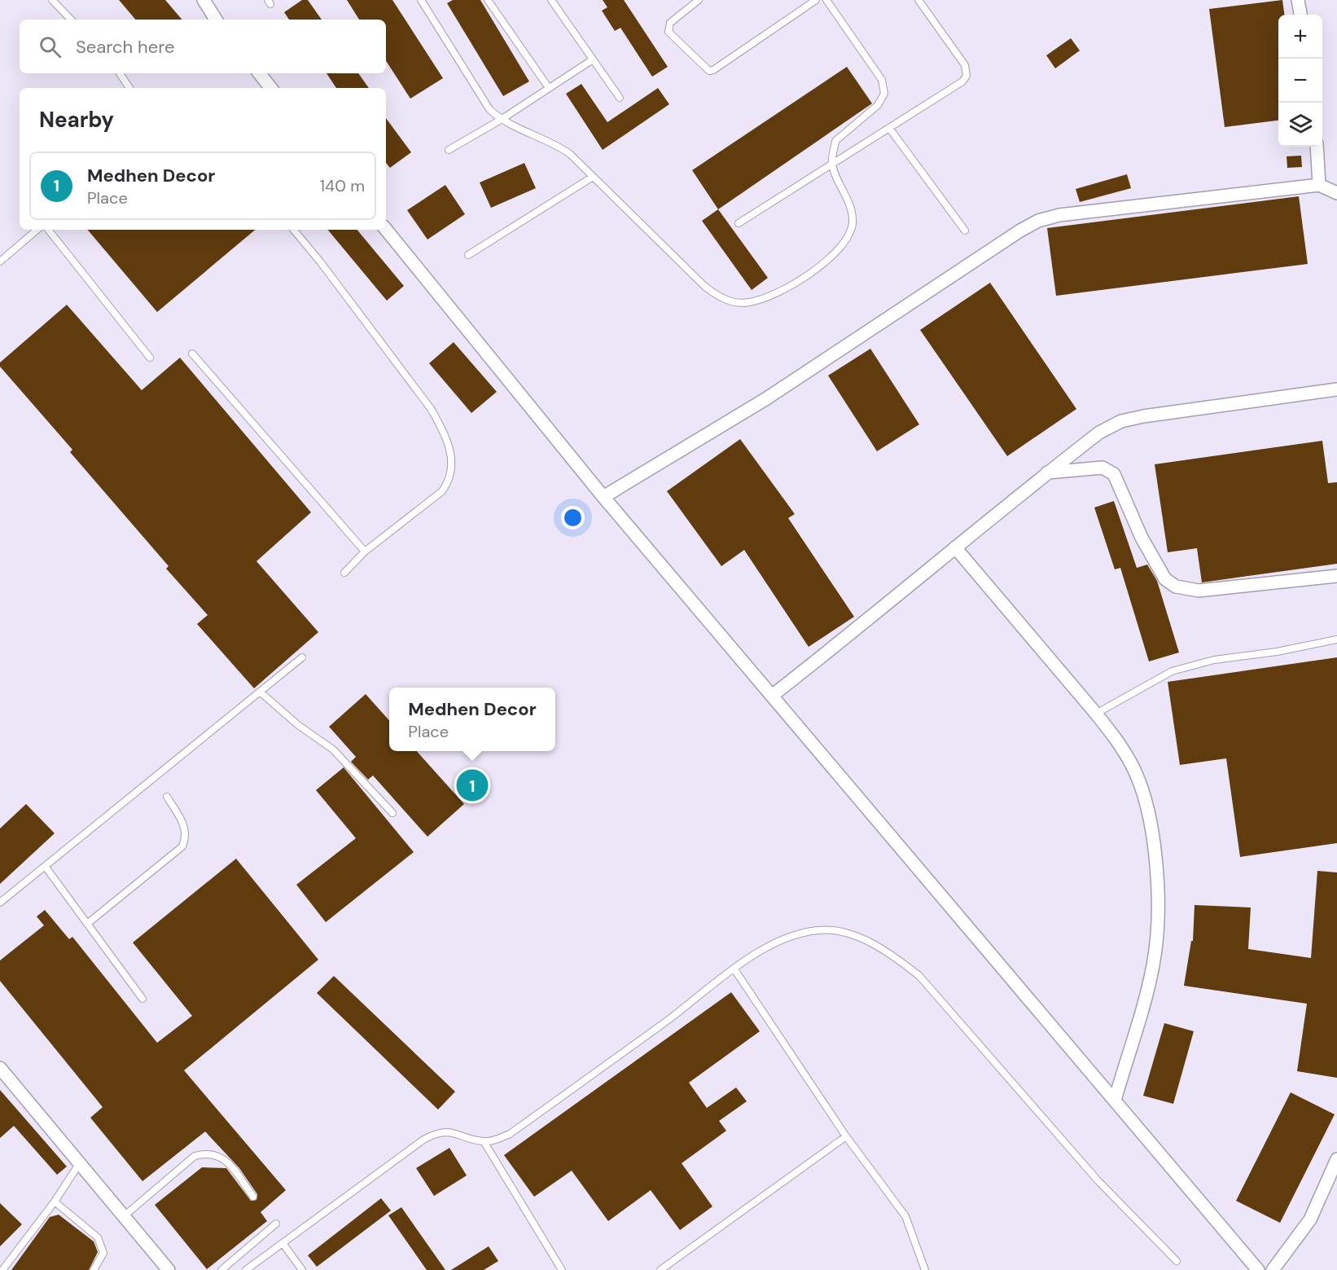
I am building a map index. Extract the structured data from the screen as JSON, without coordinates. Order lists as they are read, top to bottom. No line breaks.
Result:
{"page":{"map_buttons":["+","−"],"search":"Search here","heading":"Nearby","list":[{"mark":"1","name":"Medhen Decor","note":"Place","value":"140 m"}],"popup":["Medhen Decor","Place"],"pins":"1"}}
